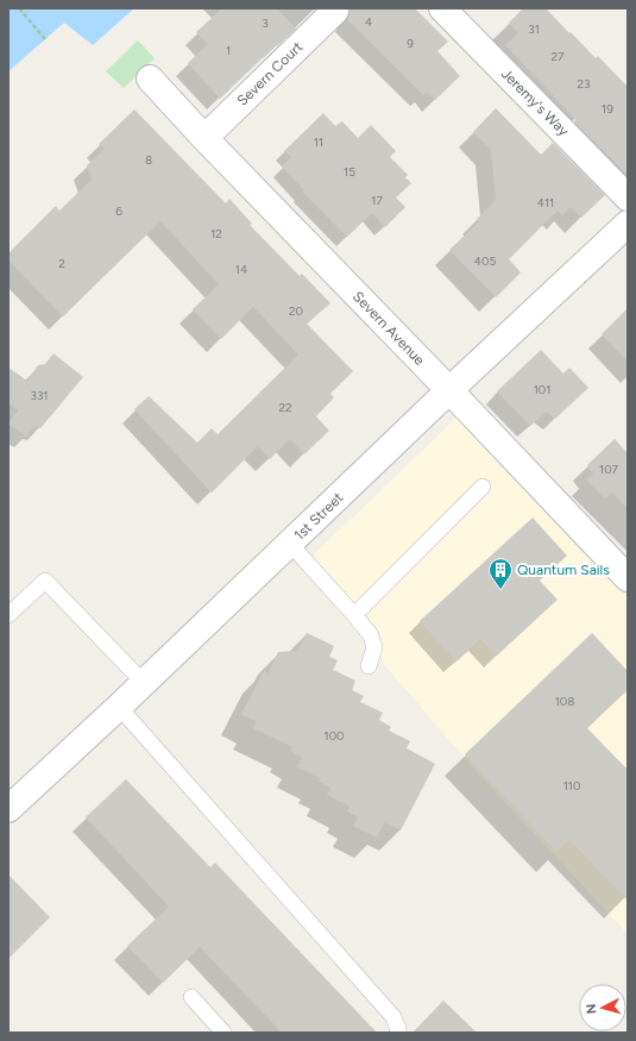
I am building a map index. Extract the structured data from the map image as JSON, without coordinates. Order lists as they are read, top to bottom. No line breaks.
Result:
{"streets":{"street":["Severn Court","Jeremy's Way","Severn Avenue","1st Street"]},"crossings":[["Severn Court","Severn Avenue"],["Severn Avenue","1st Street"]],"places":{"building":["Quantum Sails"]},"house_numbers":["4","3","31","9","1","27","23","19","11","8","15","17","411","6","12","405","2","14","20","101","331","22","107","108","100","110"],"north":"left"}
